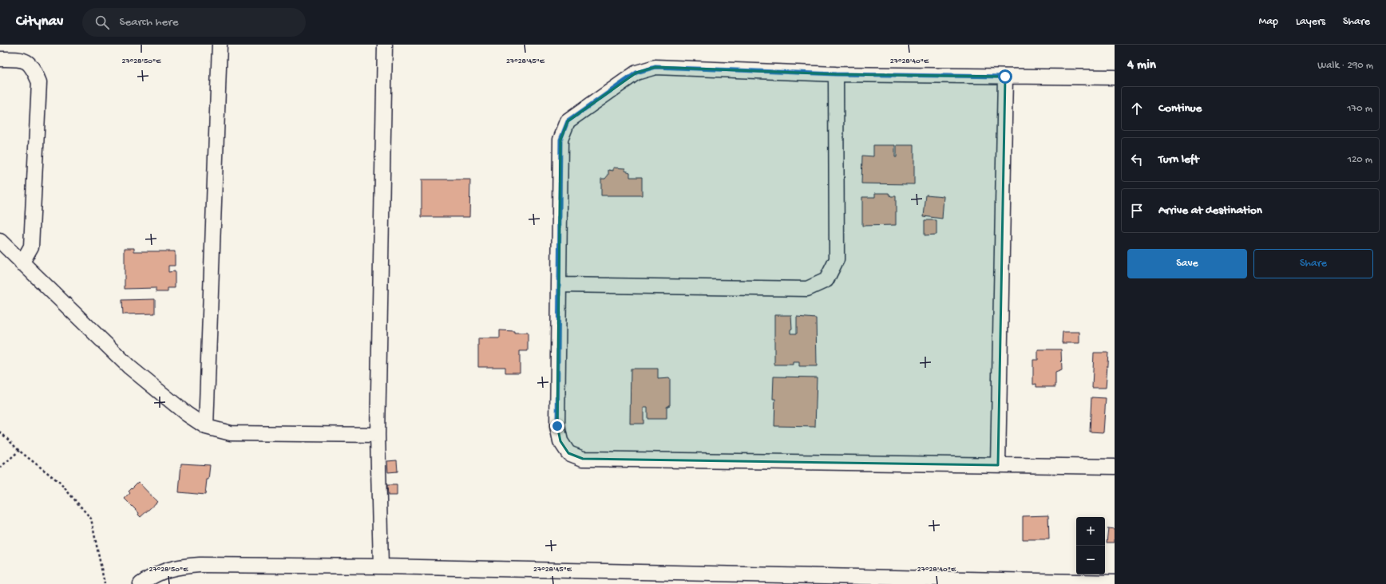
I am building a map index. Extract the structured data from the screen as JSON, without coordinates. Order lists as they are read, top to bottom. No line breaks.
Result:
{"page":{"header":"Citynav","search":"Search here","nav":["Map","Layers","Share"],"heading":["4 min","Walk · 290 m"],"list":[["Continue","170 m"],["Turn left","120 m"],"Arrive at destination"],"buttons":["Save","Share"],"map_buttons":["+","−"]},"coordinates":["27°28'50\"E","27°28'45\"E","27°28'40\"E"]}
